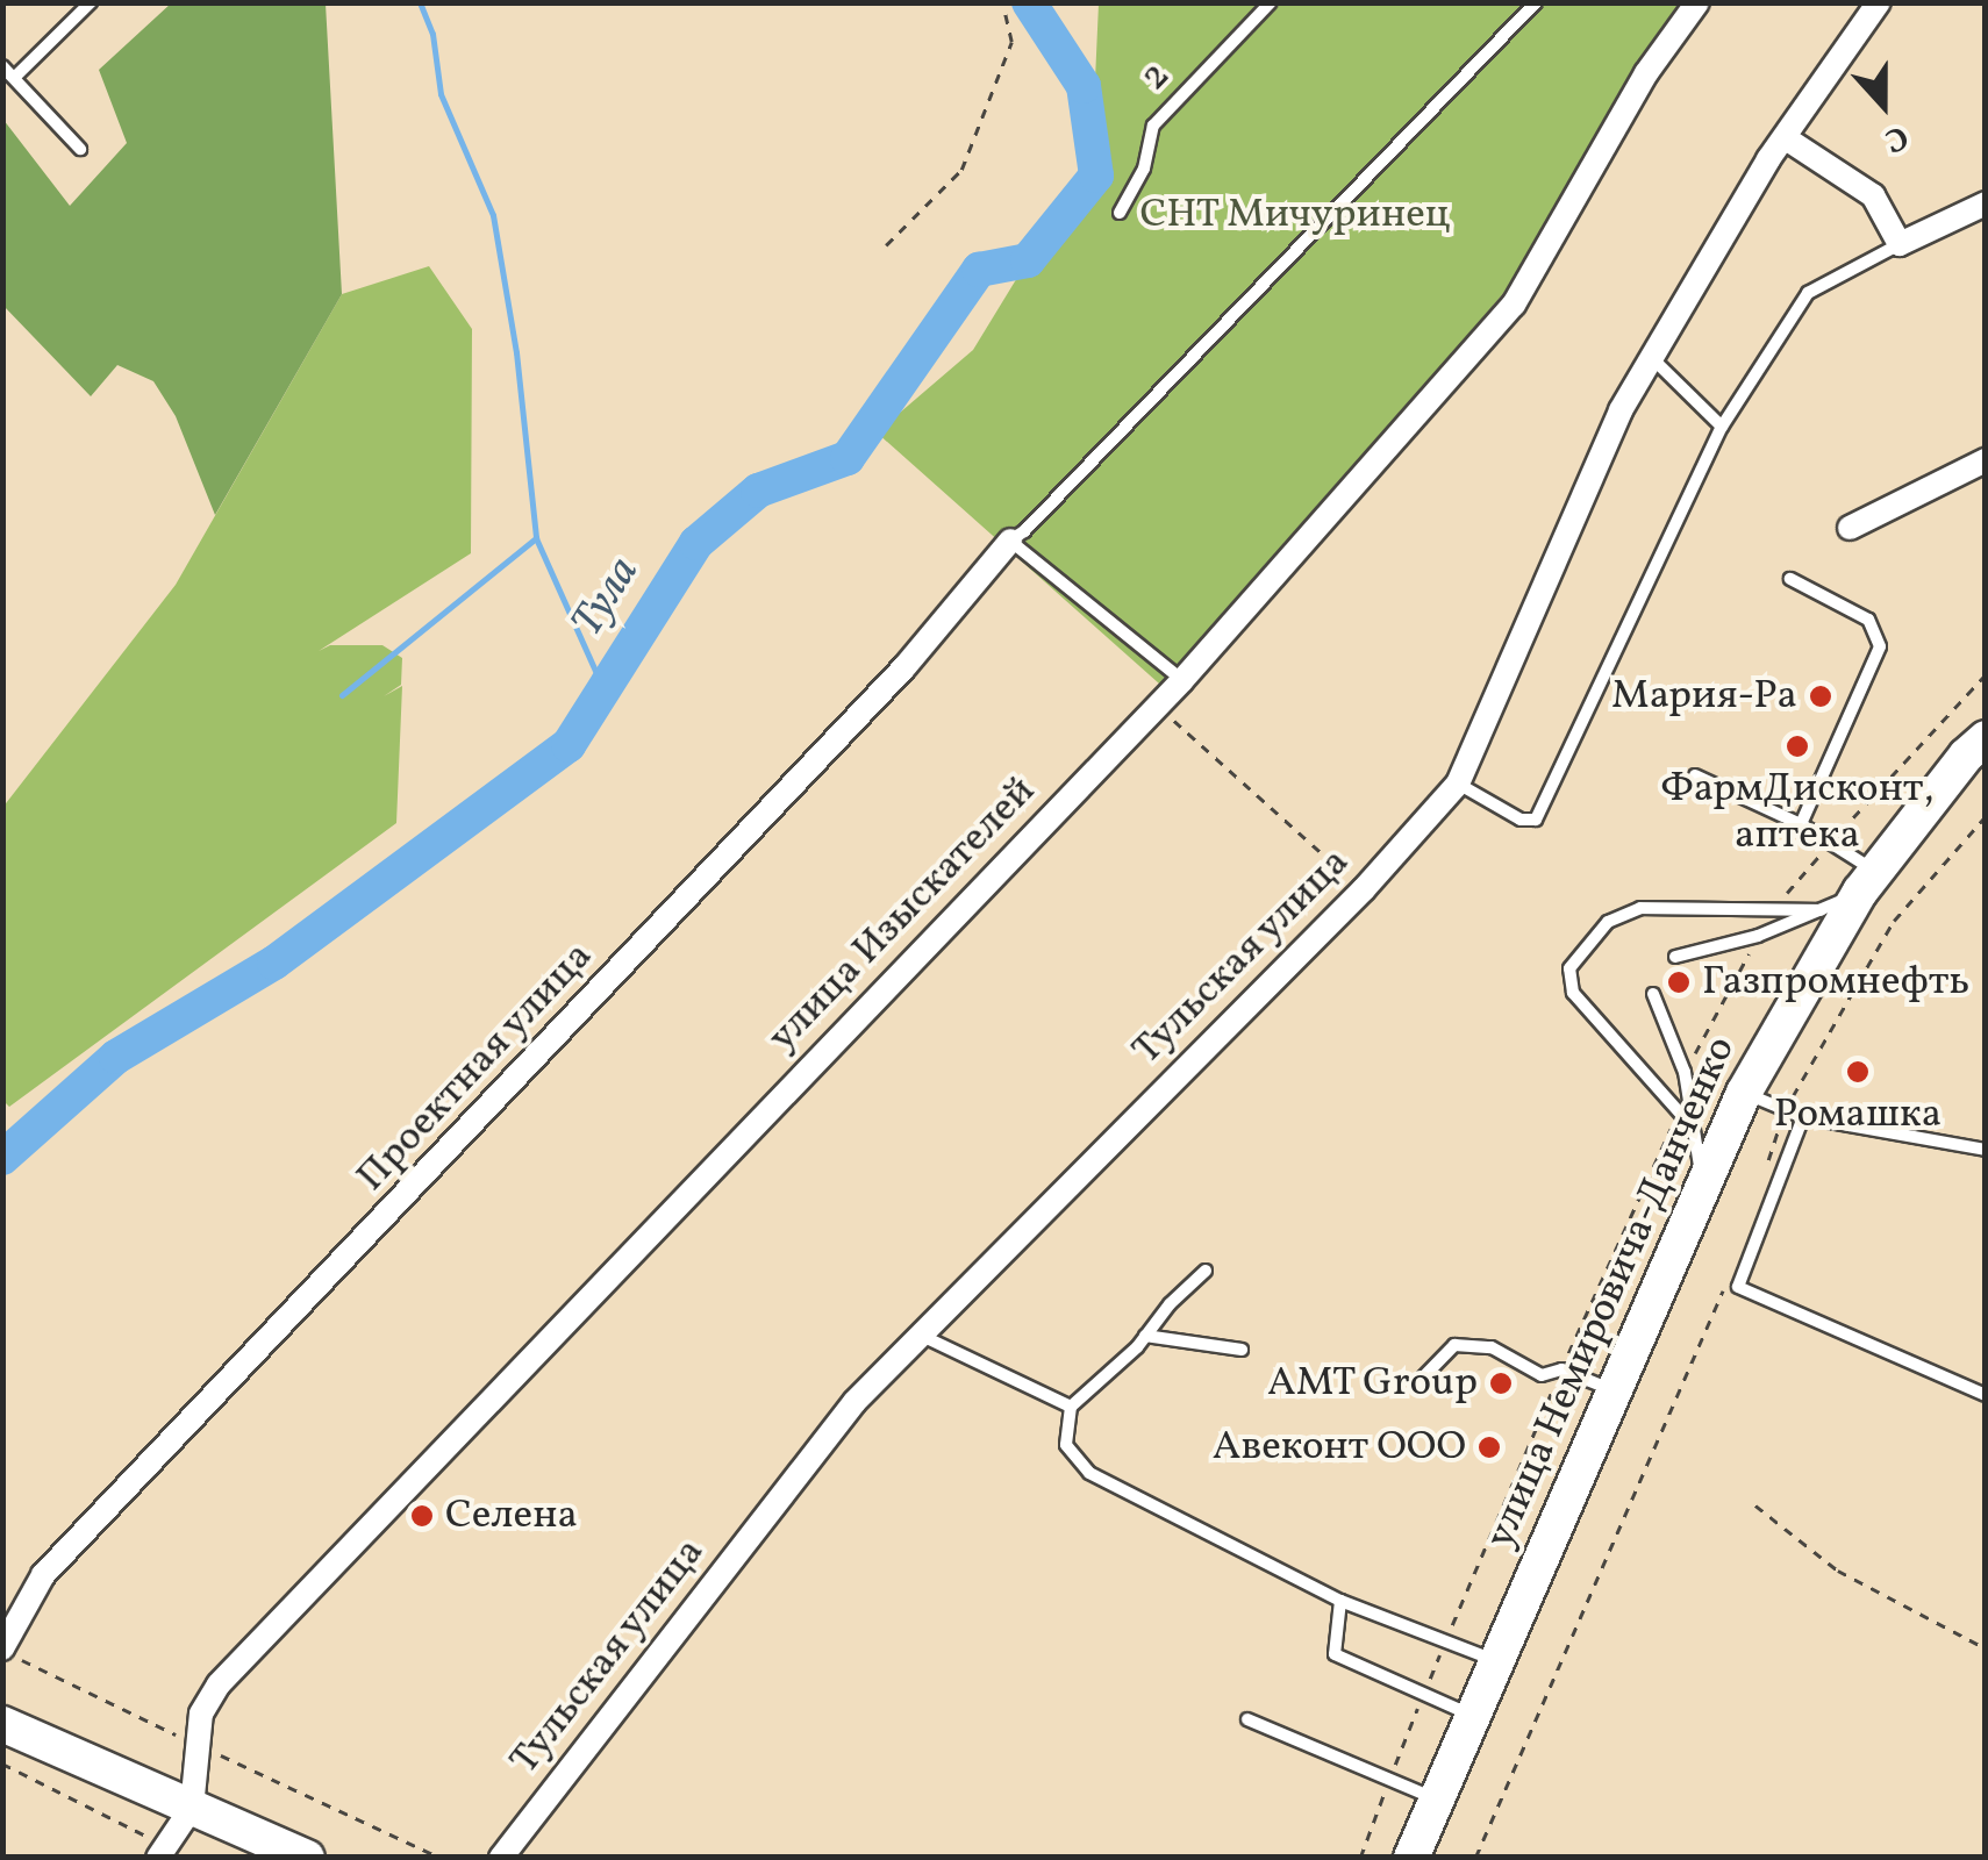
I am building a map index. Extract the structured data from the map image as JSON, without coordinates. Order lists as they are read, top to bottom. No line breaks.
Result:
{"streets":{"main road":["улица Немировича-Данченко"],"street":["улица Изыскателей","Тульская улица","Проектная улица"],"lane":["2"]},"water":["Тула"],"parks":["СНТ Мичуринец"],"places":["Мария-Ра","ФармДисконт, аптека","Газпромнефть","Ромашка","АМТ Group","Авеконт ООО","Селена"],"north":"bottom"}
